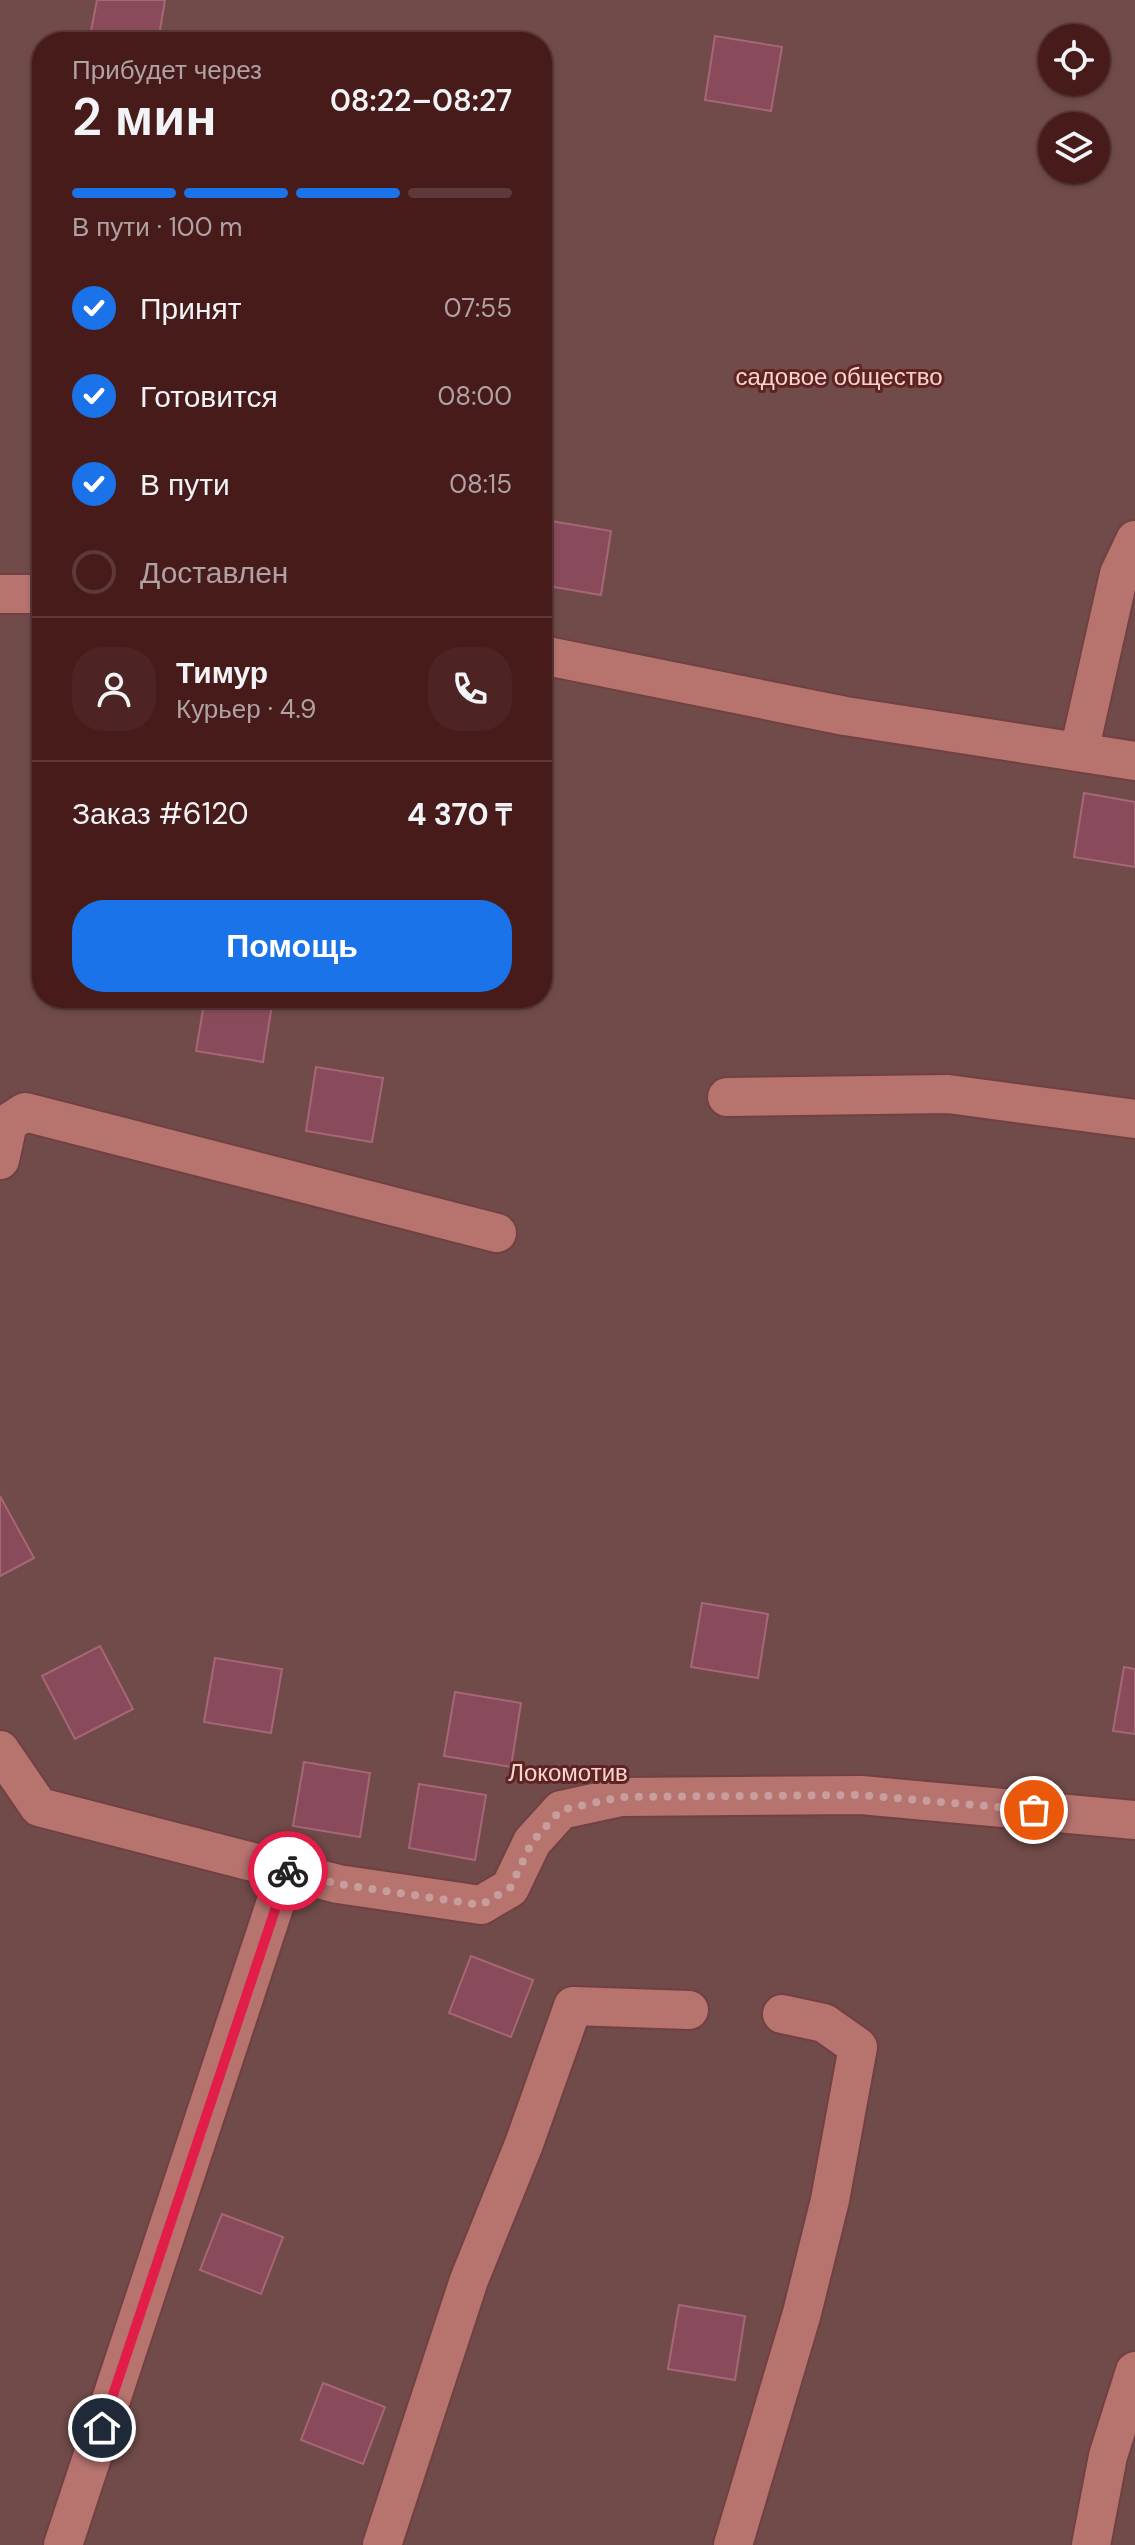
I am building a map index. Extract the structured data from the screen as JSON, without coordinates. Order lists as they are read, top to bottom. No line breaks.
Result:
{"parks":["садовое общество","Локомотив"],"page":{"heading":["2 мин","Прибудет через","08:22–08:27"],"panel":["Тимур","Курьер · 4.9","Заказ #6120","4 370 ₸"],"bar":"В пути · 100 m","list":[["Принят","07:55"],["Готовится","08:00"],["В пути","08:15"],"Доставлен"],"buttons":"Помощь"}}
